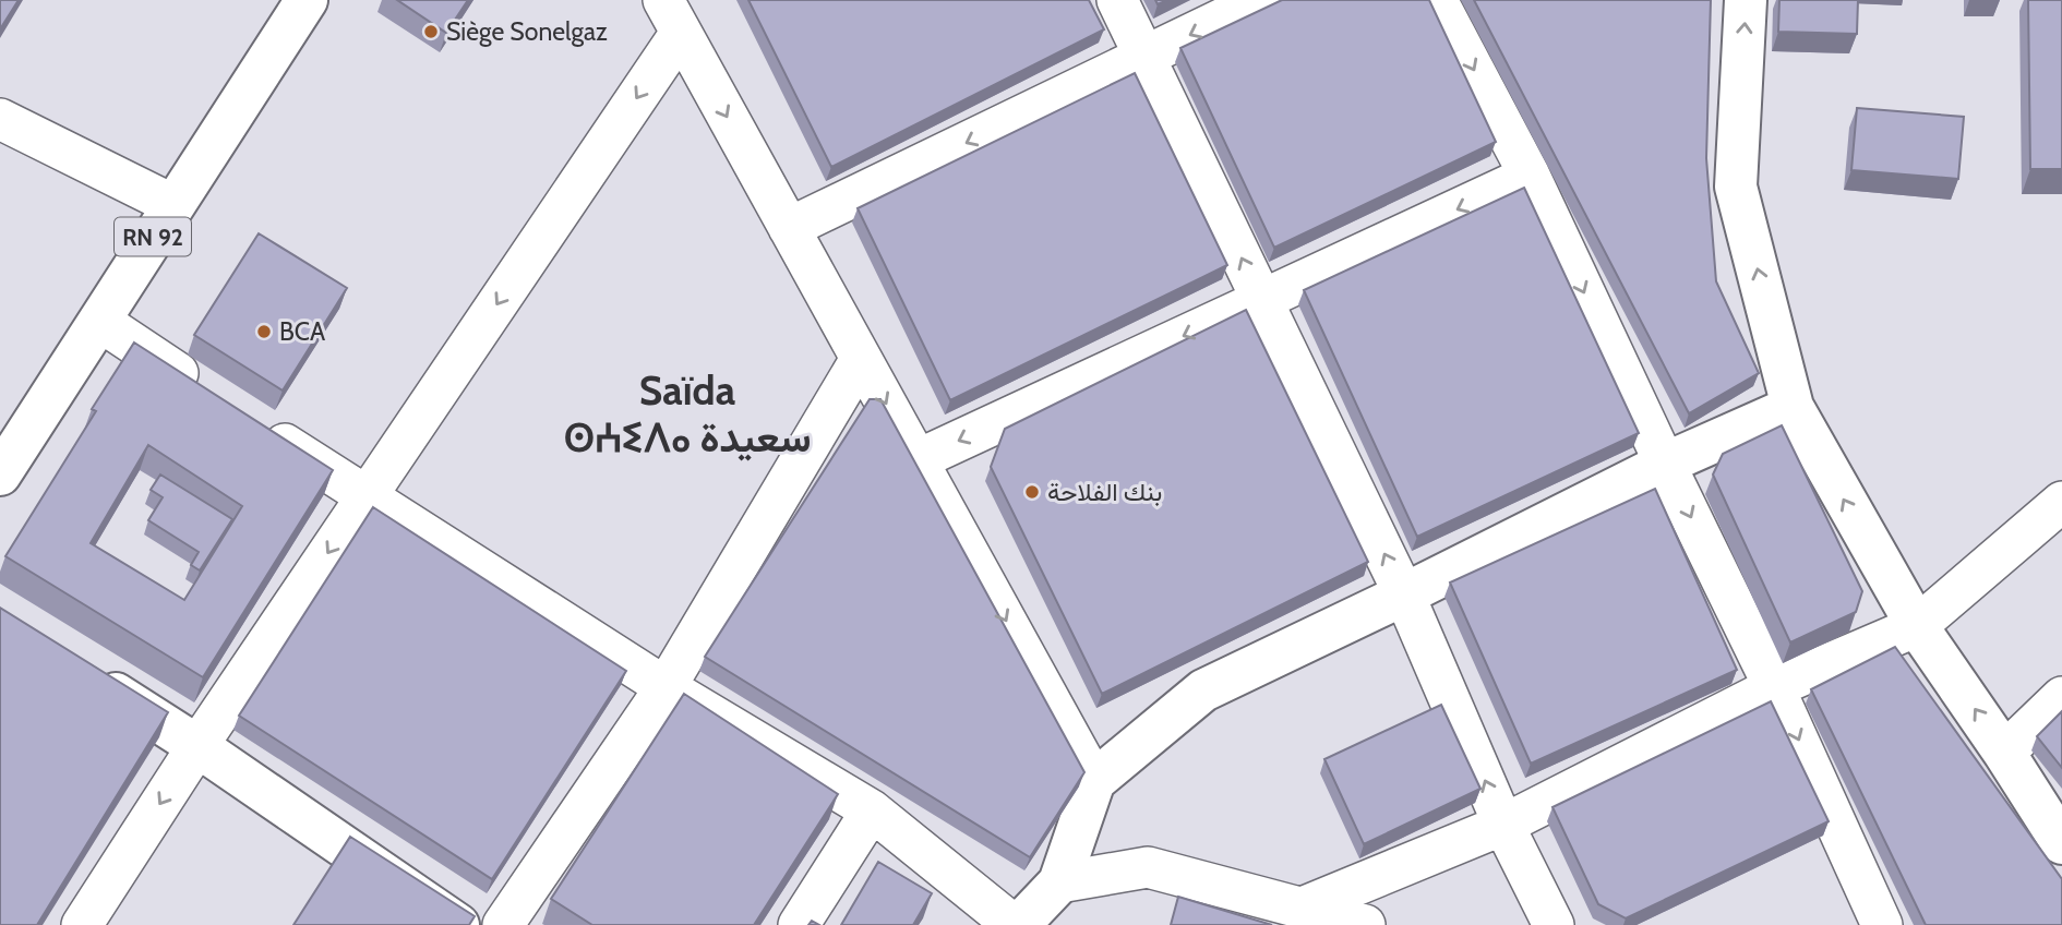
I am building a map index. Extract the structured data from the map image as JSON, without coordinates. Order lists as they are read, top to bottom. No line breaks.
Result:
{"streets":{"street":["RN 92"]},"districts":["Saïda ⵙⵄⵉⴷⴰ سعيدة"],"places":["Siège Sonelgaz","BCA","بنك الفلاحة"]}
